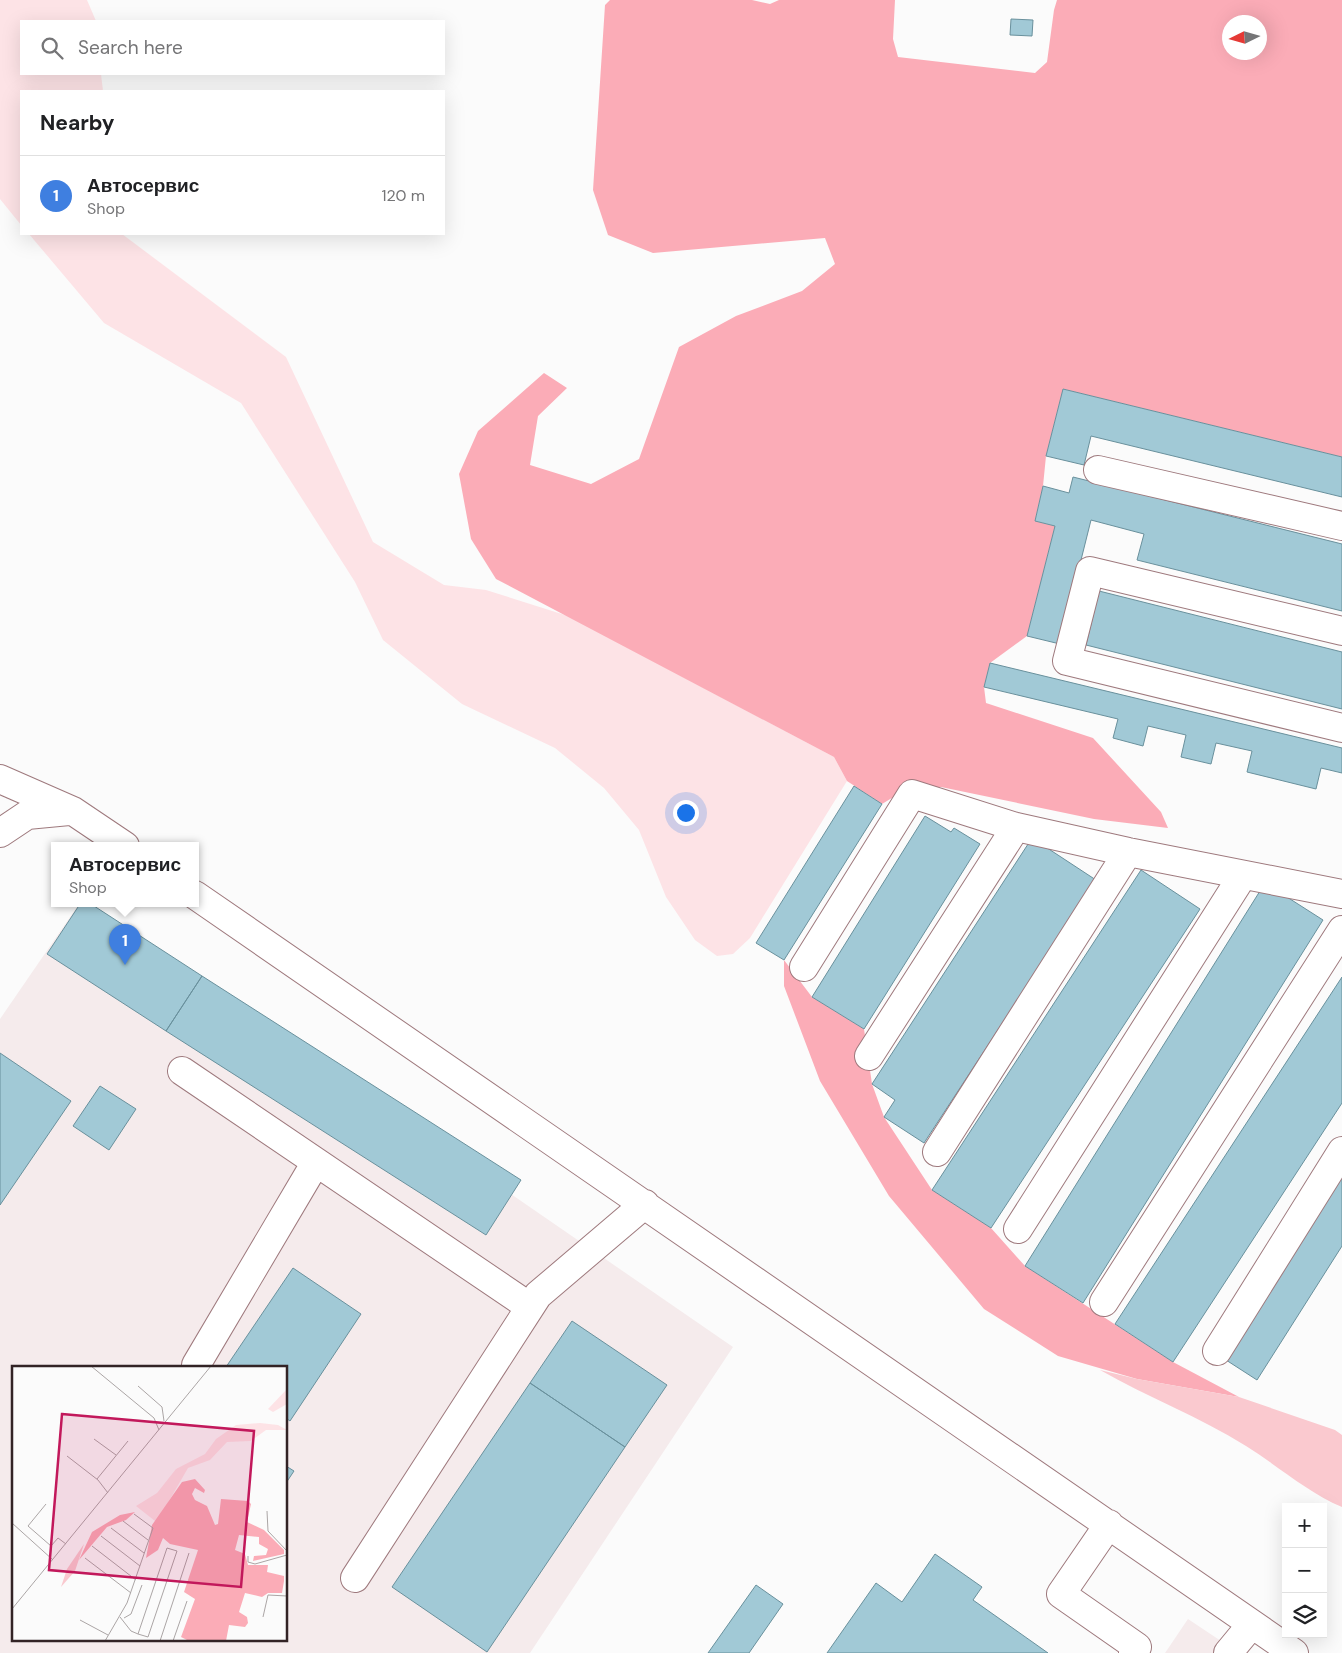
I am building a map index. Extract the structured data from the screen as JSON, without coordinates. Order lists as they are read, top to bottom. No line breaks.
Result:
{"north":"left","page":{"search":"Search here","heading":"Nearby","list":[{"mark":"1","name":"Автосервис","note":"Shop","value":"120 m"}],"popup":["Автосервис","Shop"],"pins":"1","map_buttons":["+","−"]}}
